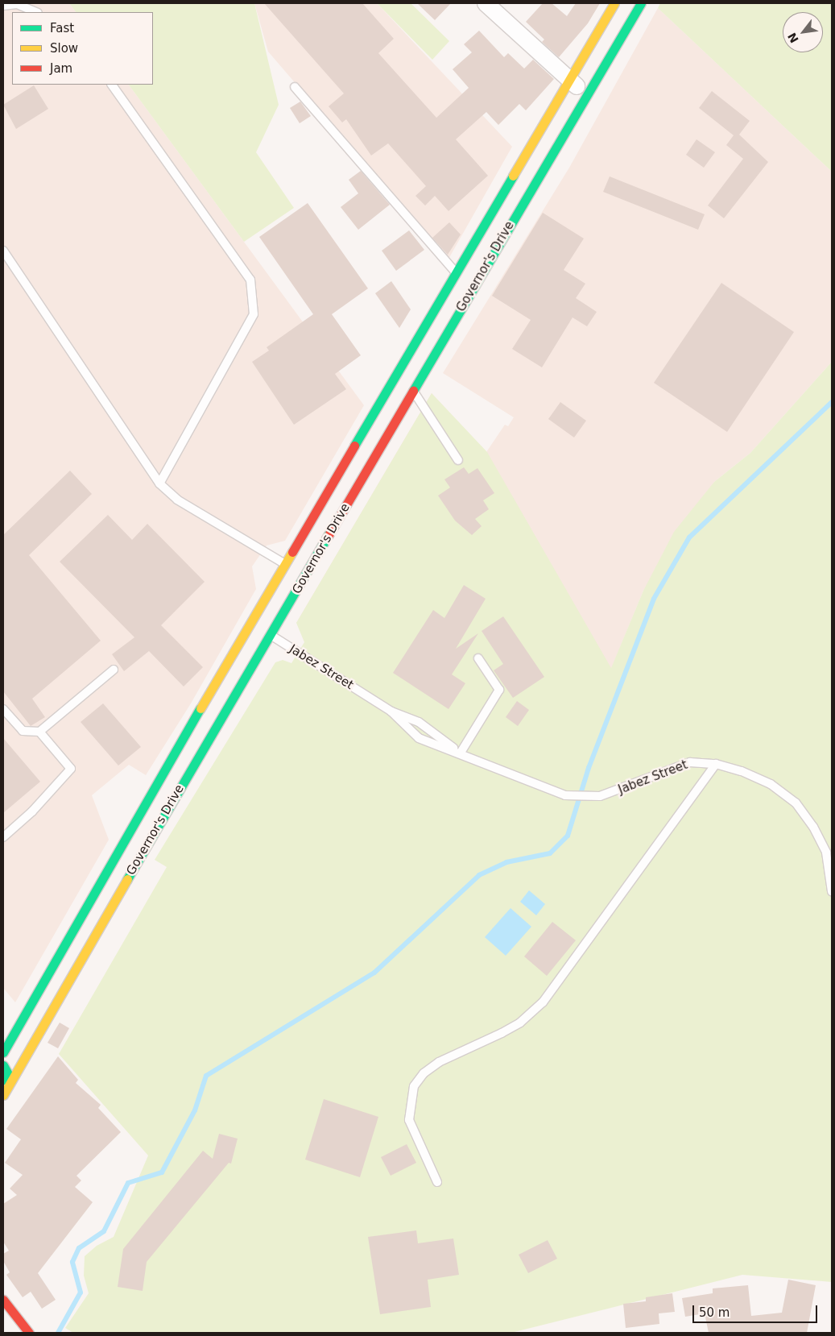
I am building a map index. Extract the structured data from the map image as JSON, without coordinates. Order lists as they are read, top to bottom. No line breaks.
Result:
{"streets":{"main road":["Governor's Drive"],"lane":["Jabez Street"]},"crossings":[["Governor's Drive","Jabez Street"]],"legend":["Fast","Slow","Jam"],"scale_bar":"50 m","north":"bottom left"}
